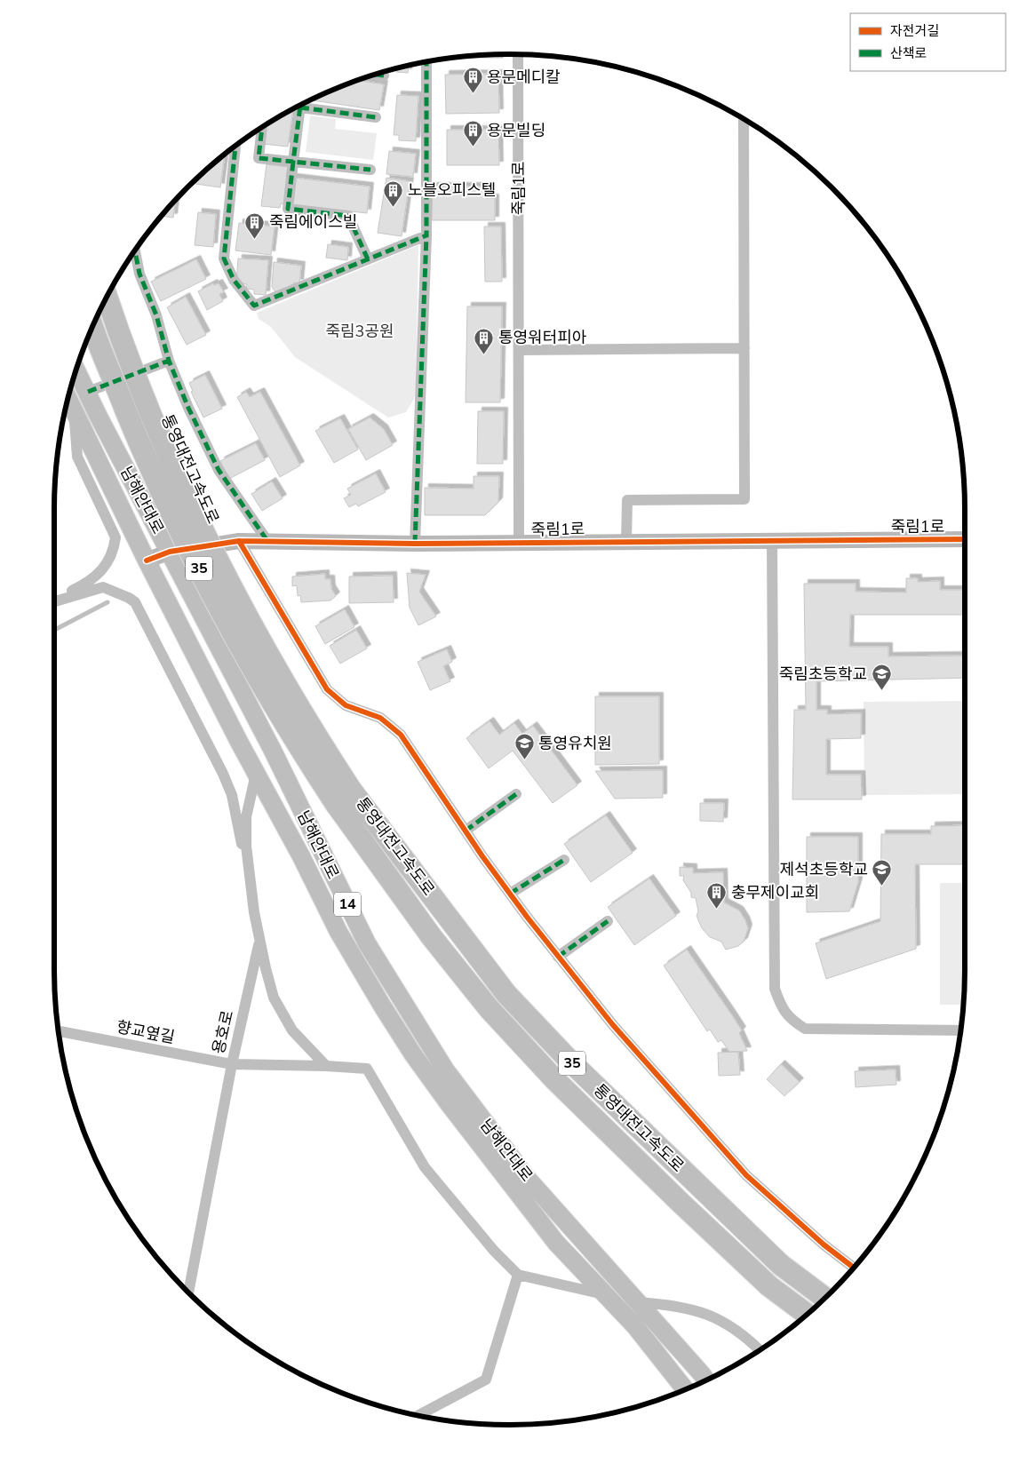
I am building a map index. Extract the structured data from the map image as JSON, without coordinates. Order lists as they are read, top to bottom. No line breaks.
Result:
{"streets":{"highway":["통영대전고속도로","35"],"main road":["남해안대로","14"],"street":["죽림1로","향교옆길","용호로"]},"crossings":[["죽림1로","남해안대로"],["남해안대로","용호로"],["향교옆길","용호로"]],"parks":["죽림3공원"],"places":{"building":["용문메디칼","용문빌딩","노블오피스텔","죽림에이스빌","통영워터피아","충무제이교회"],"school or university":["죽림초등학교","통영유치원","제석초등학교"]},"legend":["자전거길","산책로"]}
